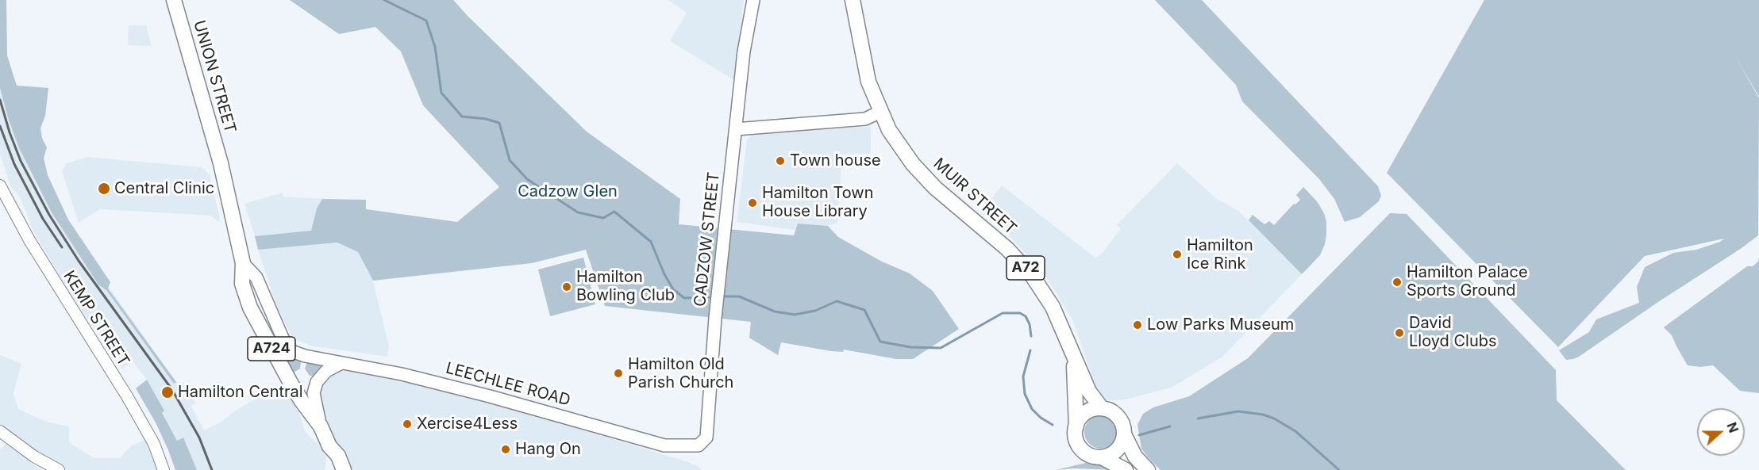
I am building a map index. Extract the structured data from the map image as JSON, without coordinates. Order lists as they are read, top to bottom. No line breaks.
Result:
{"streets":{"main road":["UNION STREET","MUIR STREET","CADZOW STREET","A72","A724","LEECHLEE ROAD"],"street":["KEMP STREET"]},"crossings":[["UNION STREET","A724"],["UNION STREET","LEECHLEE ROAD"],["MUIR STREET","A72"],["CADZOW STREET","LEECHLEE ROAD"],["A724","LEECHLEE ROAD"]],"parks":["Cadzow Glen"],"places":["Town house","Central Clinic","Hamilton Town House Library","Hamilton Ice Rink","Hamilton Palace Sports Ground","Hamilton Bowling Club","Low Parks Museum","David Lloyd Clubs","Hamilton Old Parish Church","Hamilton Central","Xercise4Less","Hang On"],"north":"right"}
